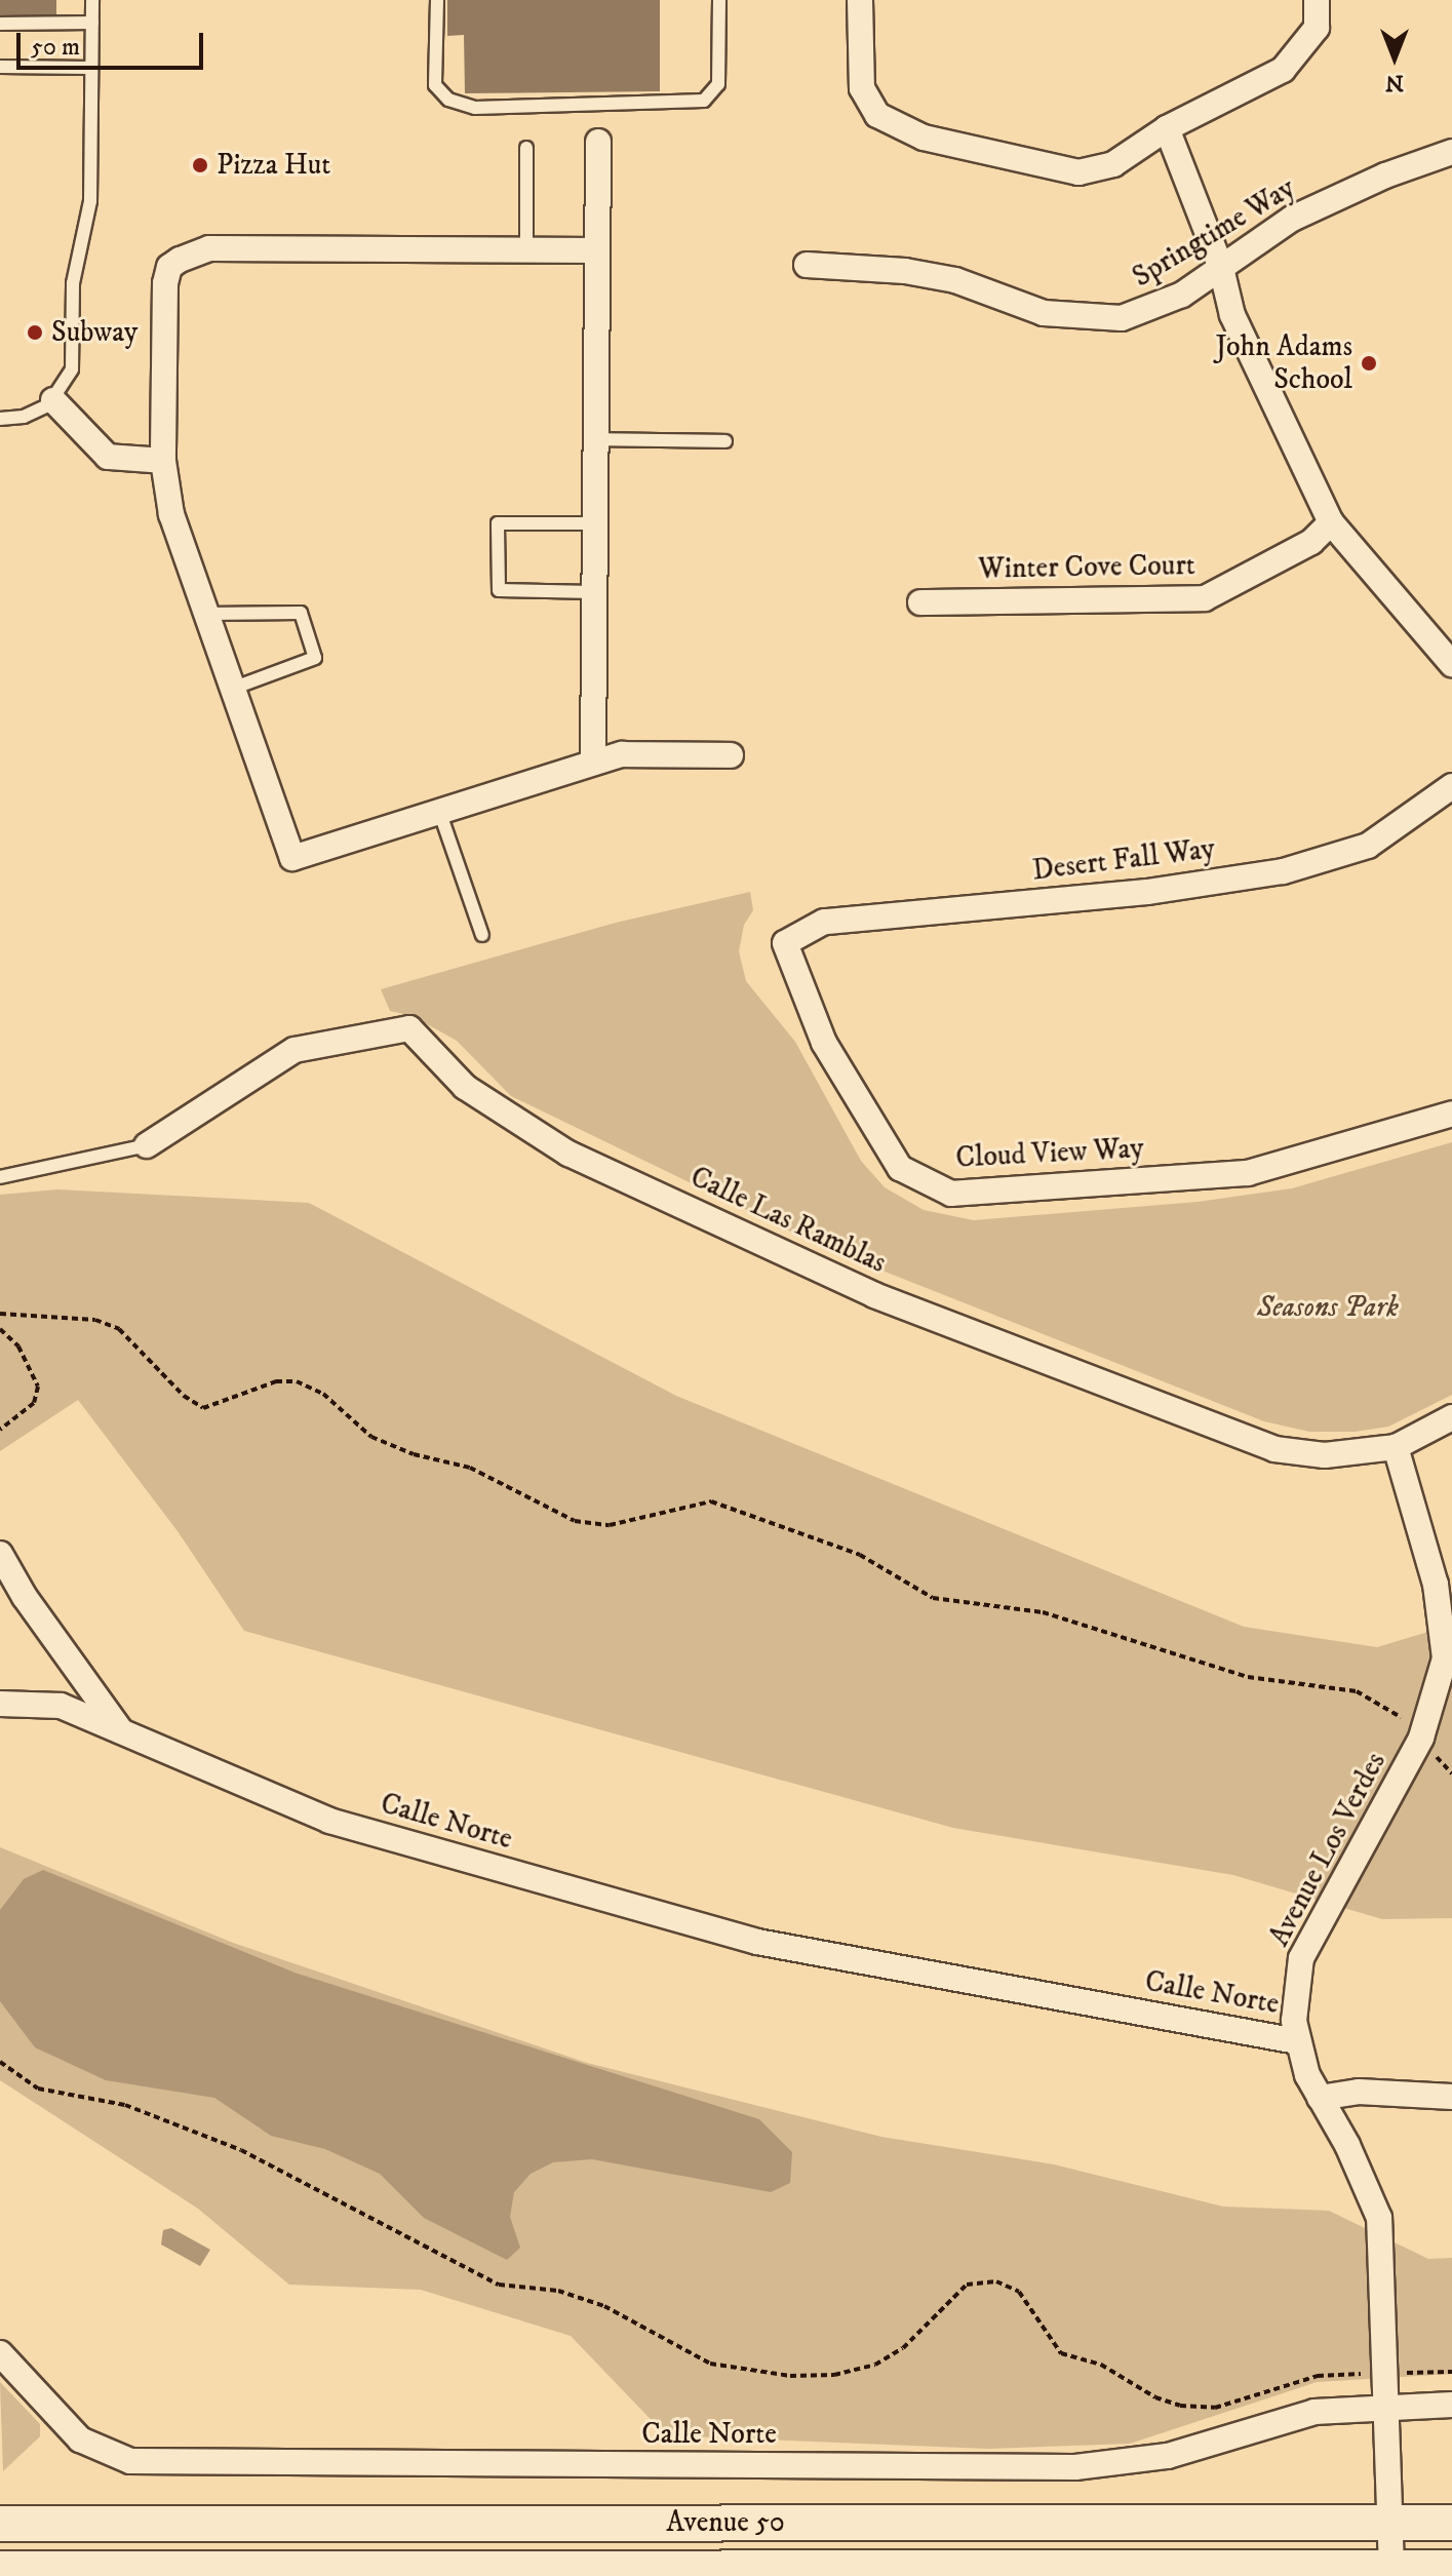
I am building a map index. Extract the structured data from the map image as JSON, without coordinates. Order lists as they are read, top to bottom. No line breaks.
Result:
{"streets":{"main road":["Avenue 50"],"street":["Springtime Way","Winter Cove Court","Desert Fall Way","Cloud View Way","Calle Las Ramblas","Calle Norte","Avenue Los Verdes"]},"crossings":[["Desert Fall Way","Cloud View Way"],["Calle Las Ramblas","Avenue Los Verdes"],["Calle Norte","Avenue Los Verdes"],["Avenue Los Verdes","Avenue 50"]],"parks":["Seasons Park"],"places":["Pizza Hut","Subway","John Adams School"],"scale_bar":"50 m","north":"bottom"}
